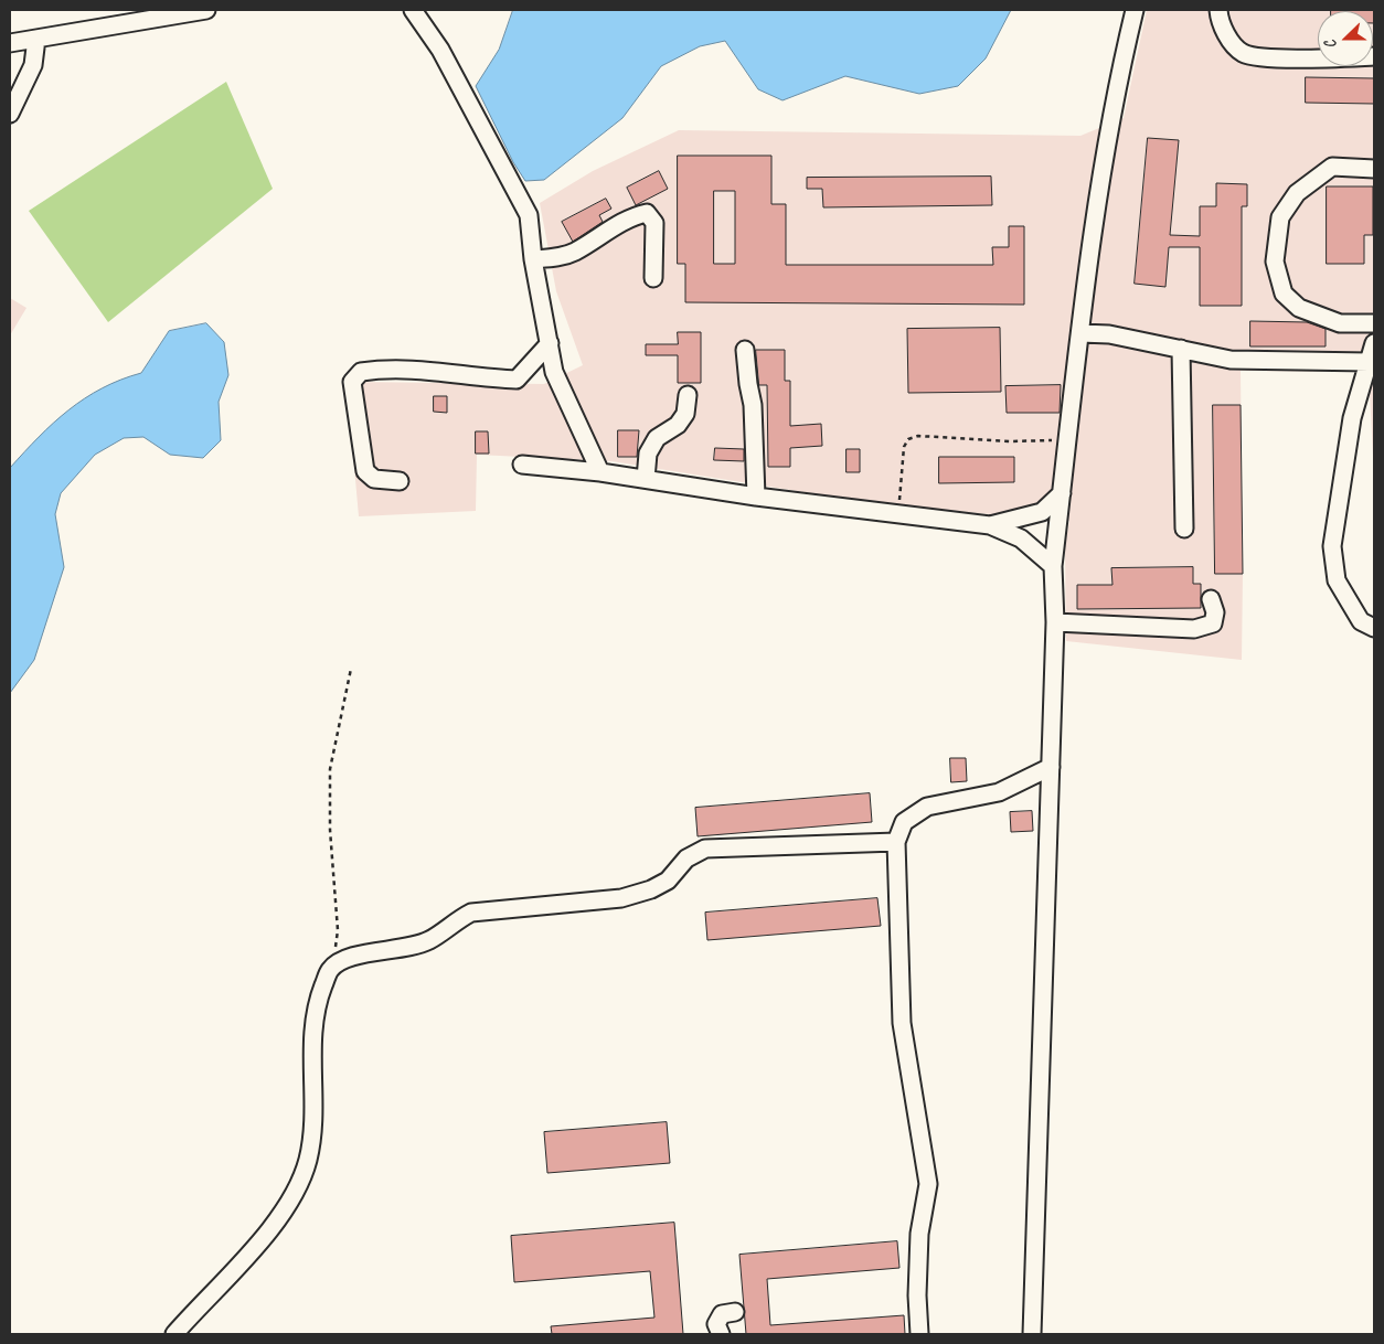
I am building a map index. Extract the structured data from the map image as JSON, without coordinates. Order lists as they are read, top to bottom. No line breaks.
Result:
{"north":"left"}
